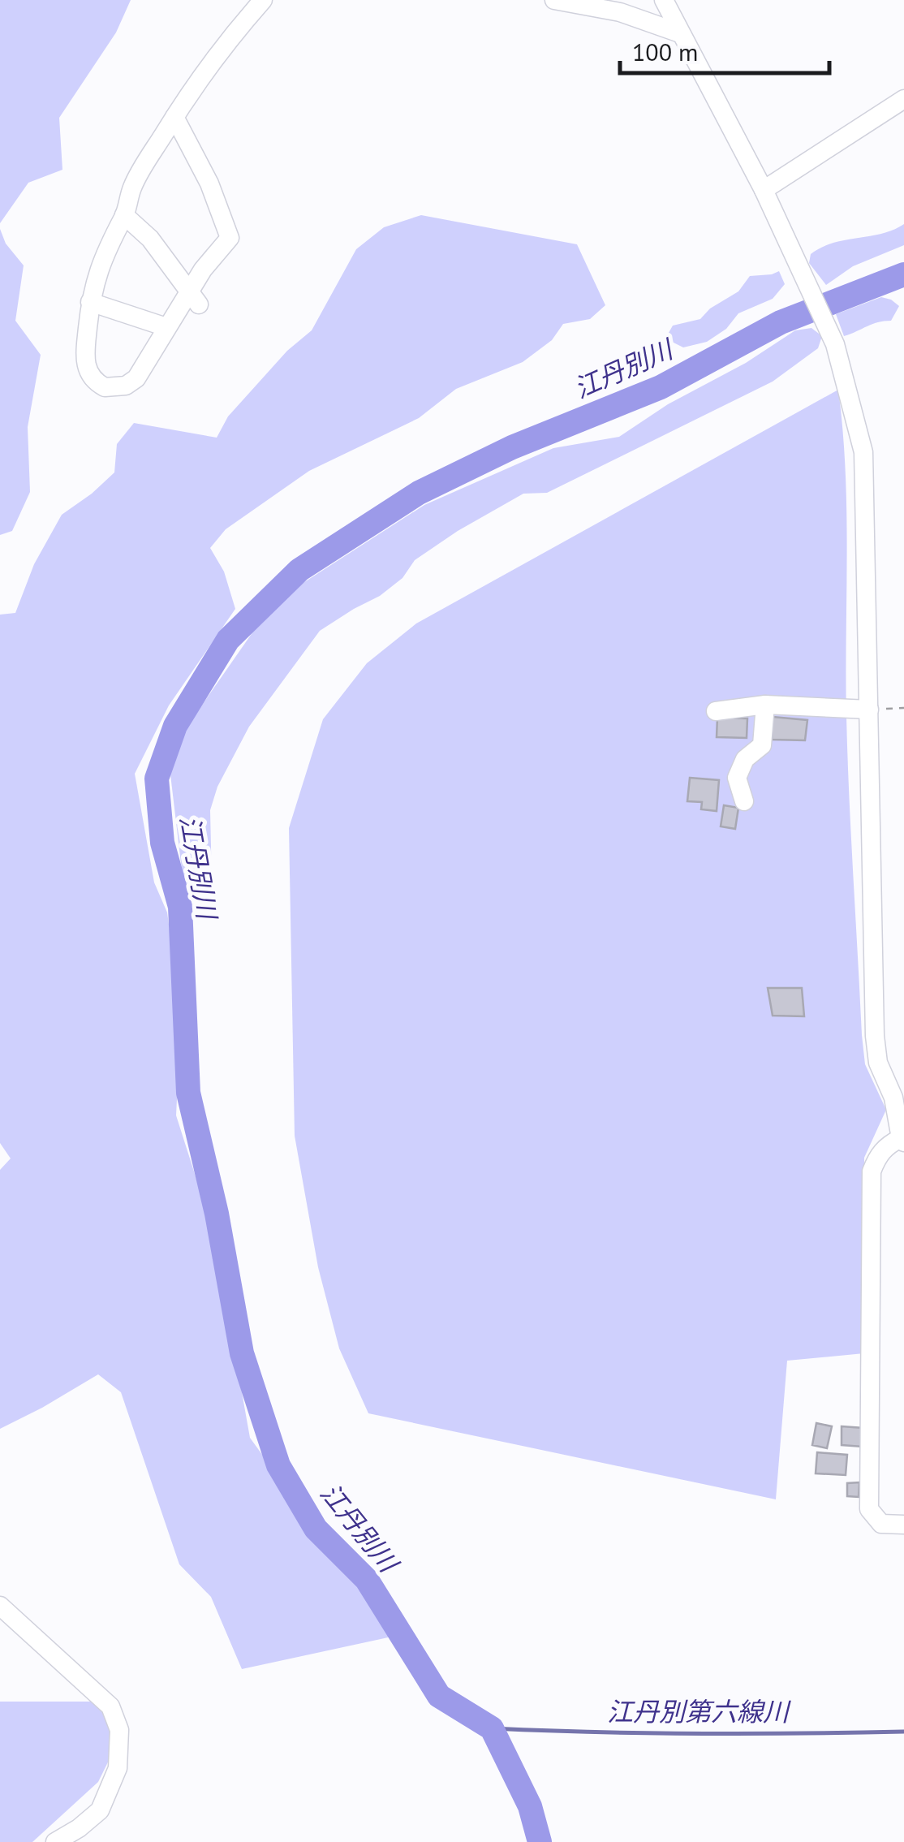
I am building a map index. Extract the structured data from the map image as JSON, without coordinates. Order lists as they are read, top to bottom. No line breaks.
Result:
{"water":["江丹別川","江丹別第六線川"],"scale_bar":"100 m"}
